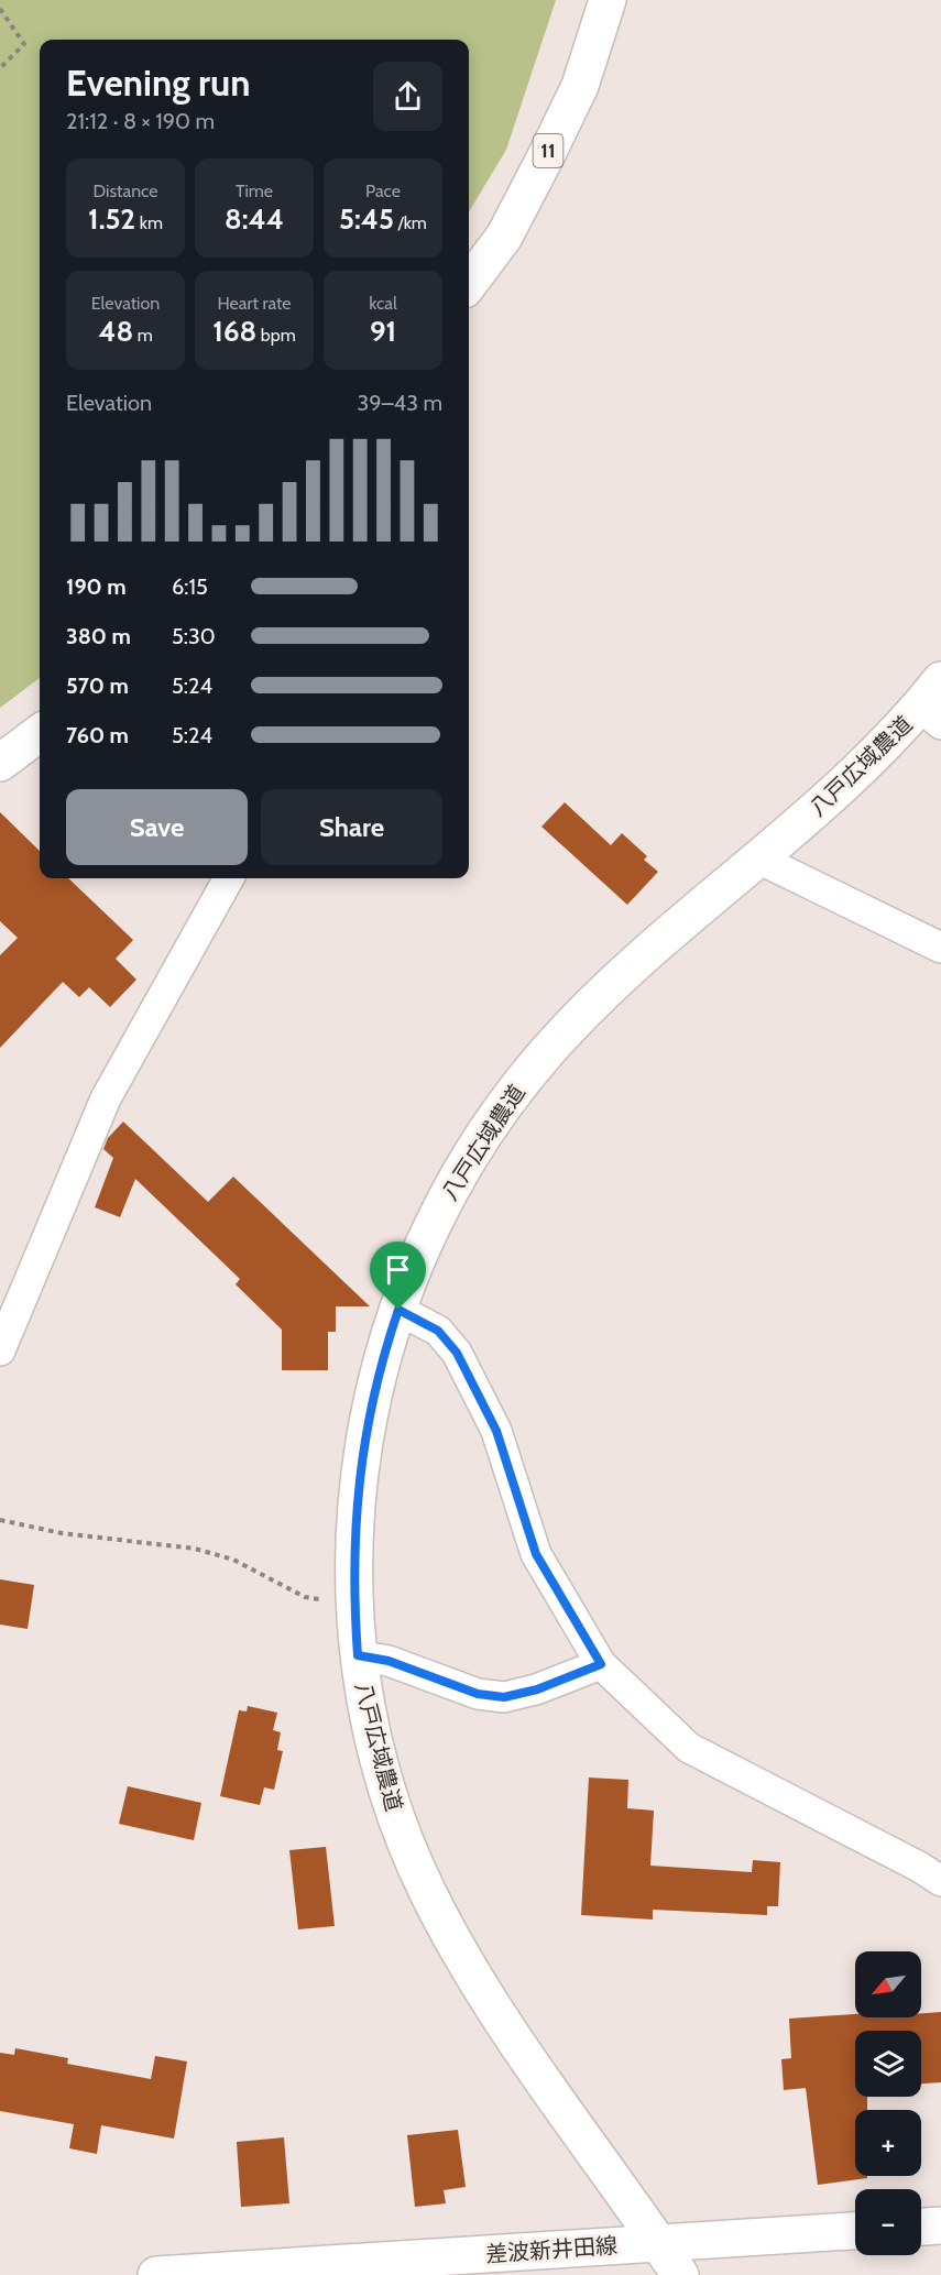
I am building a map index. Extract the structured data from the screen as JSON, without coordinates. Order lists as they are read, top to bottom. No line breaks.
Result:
{"streets":{"street":["11","八戸広域農道","差波新井田線"]},"crossings":[["八戸広域農道","差波新井田線"]],"north":"bottom left","page":{"heading":["Evening run","21:12 · 8 × 190 m"],"stats":[["Distance","1.52 km"],["Time","8:44"],["Pace","5:45 /km"],["Elevation","48 m"],["Heart rate","168 bpm"],["kcal","91"]],"chart":["Elevation","39–43 m"],"list":[{"name":"190 m","note":"6:15"},{"name":"380 m","note":"5:30"},{"name":"570 m","note":"5:24"},{"name":"760 m","note":"5:24"}],"buttons":["Save","Share"],"map_buttons":["+","−"]}}
